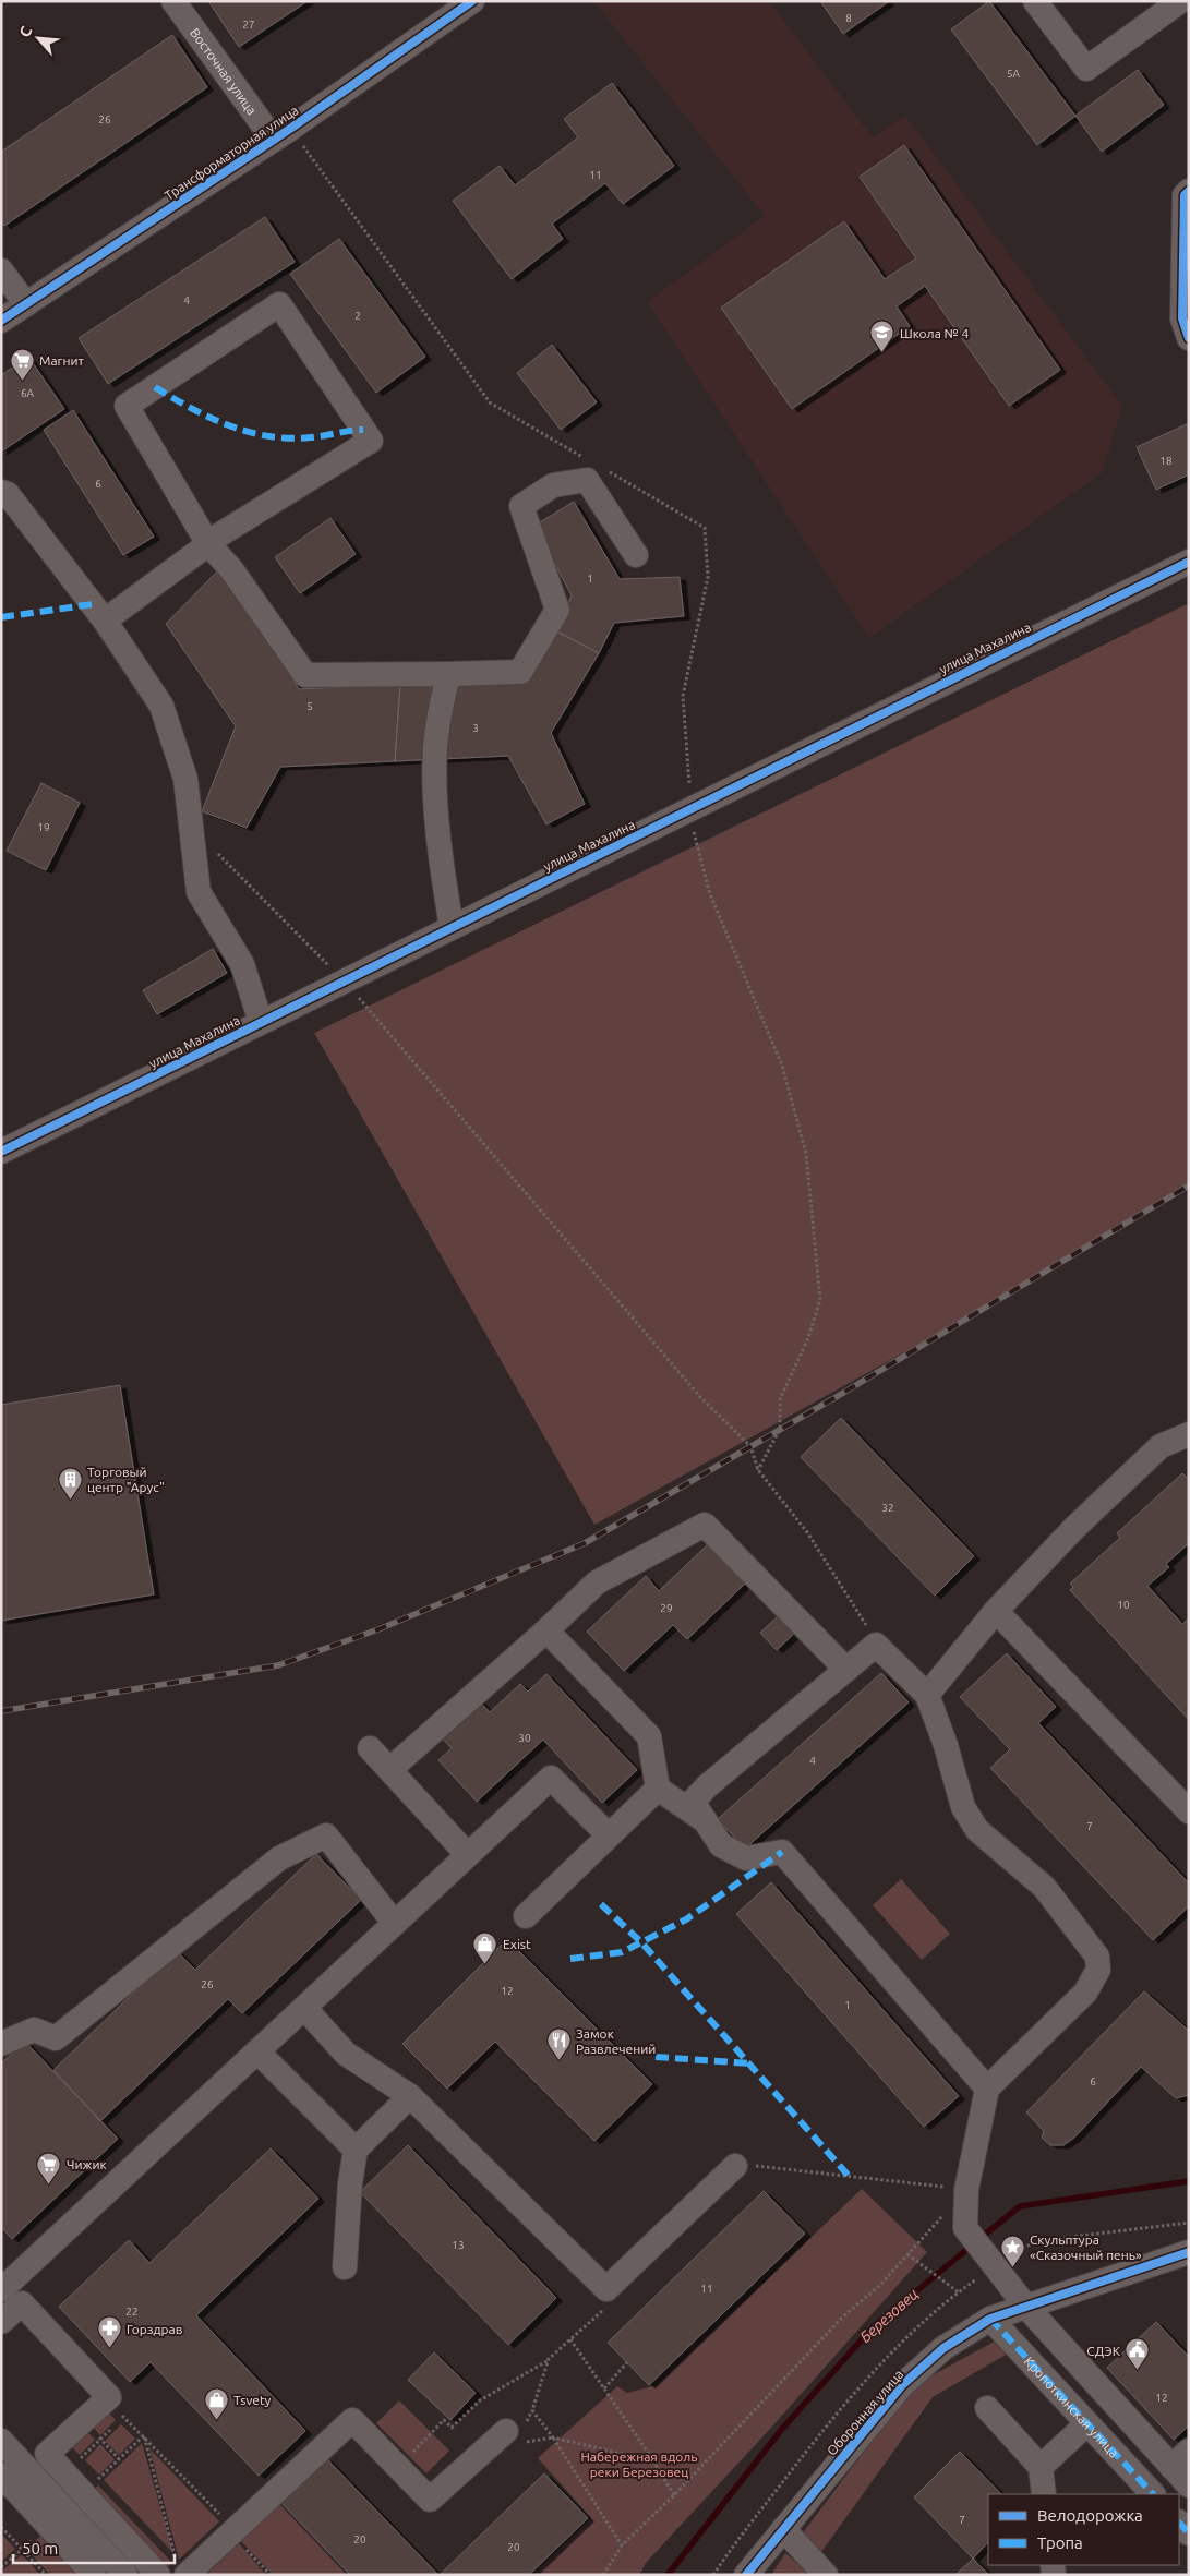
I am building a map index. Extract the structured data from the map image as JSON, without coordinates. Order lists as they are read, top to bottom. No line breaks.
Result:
{"streets":{"street":["Восточная улица","Трансформаторная улица","улица Махалина","Кропоткинская улица","Оборонная улица"]},"crossings":[["Восточная улица","Трансформаторная улица"],["Кропоткинская улица","Оборонная улица"]],"water":["Березовец"],"parks":["Набережная вдоль реки Березовец"],"places":{"school or university":["Школа № 4"],"supermarket":["Магнит","Чижик"],"building":["Торговый центр \"Арус\""],"shop":["Exist","Tsvety"],"restaurant":["Замок Развлечений"],"place":["Скульптура «Сказочный пень»"],"pharmacy":["Горздрав"],"public building":["СДЭК"]},"house_numbers":["8","27","5А","26","11","4","2","6А","18","6","1","5","3","19","32","10","29","30","4","7","26","12","1","6","13","11","22","12","7","20","20"],"legend":["Велодорожка","Тропа"],"scale_bar":"50 m","north":"top left"}
